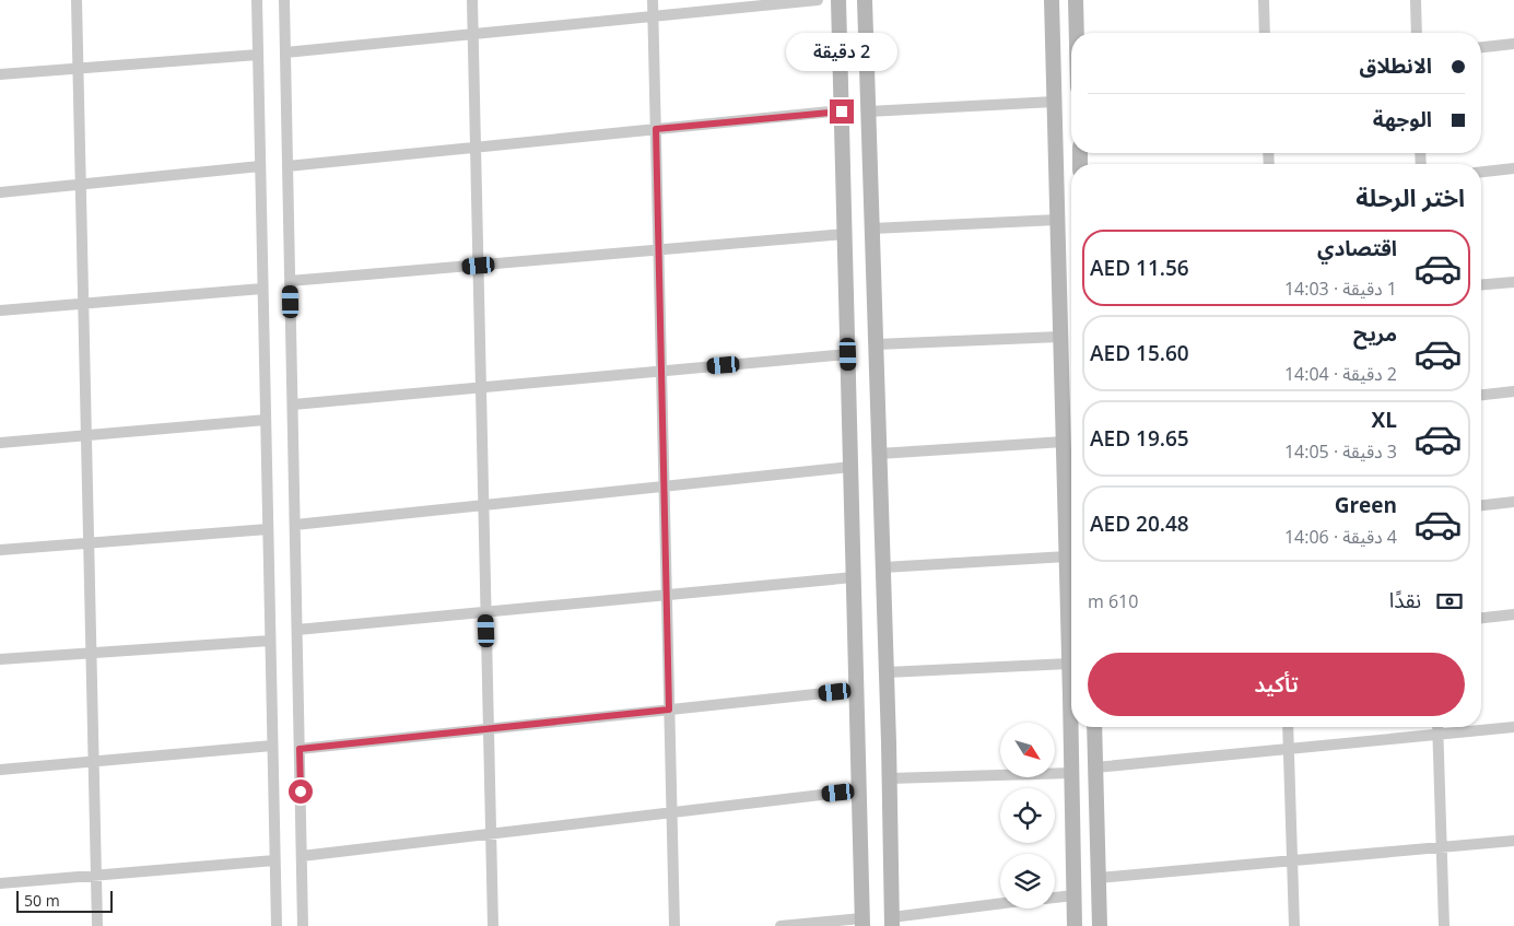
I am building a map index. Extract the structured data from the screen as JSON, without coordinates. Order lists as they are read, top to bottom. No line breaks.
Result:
{"scale_bar":"50 m","north":"bottom right","page":{"bubble":"2 دقيقة","banner":["الانطلاق","الوجهة"],"heading":"اختر الرحلة","list":[{"name":"اقتصادي","note":"1 دقيقة · 14:03","value":"AED 11.56"},{"name":"مريح","note":"2 دقيقة · 14:04","value":"AED 15.60"},{"name":"XL","note":"3 دقيقة · 14:05","value":"AED 19.65"},{"name":"Green","note":"4 دقيقة · 14:06","value":"AED 20.48"}],"pay":["نقدًا","610 m"],"buttons":"تأكيد","scale":"50 m"}}
